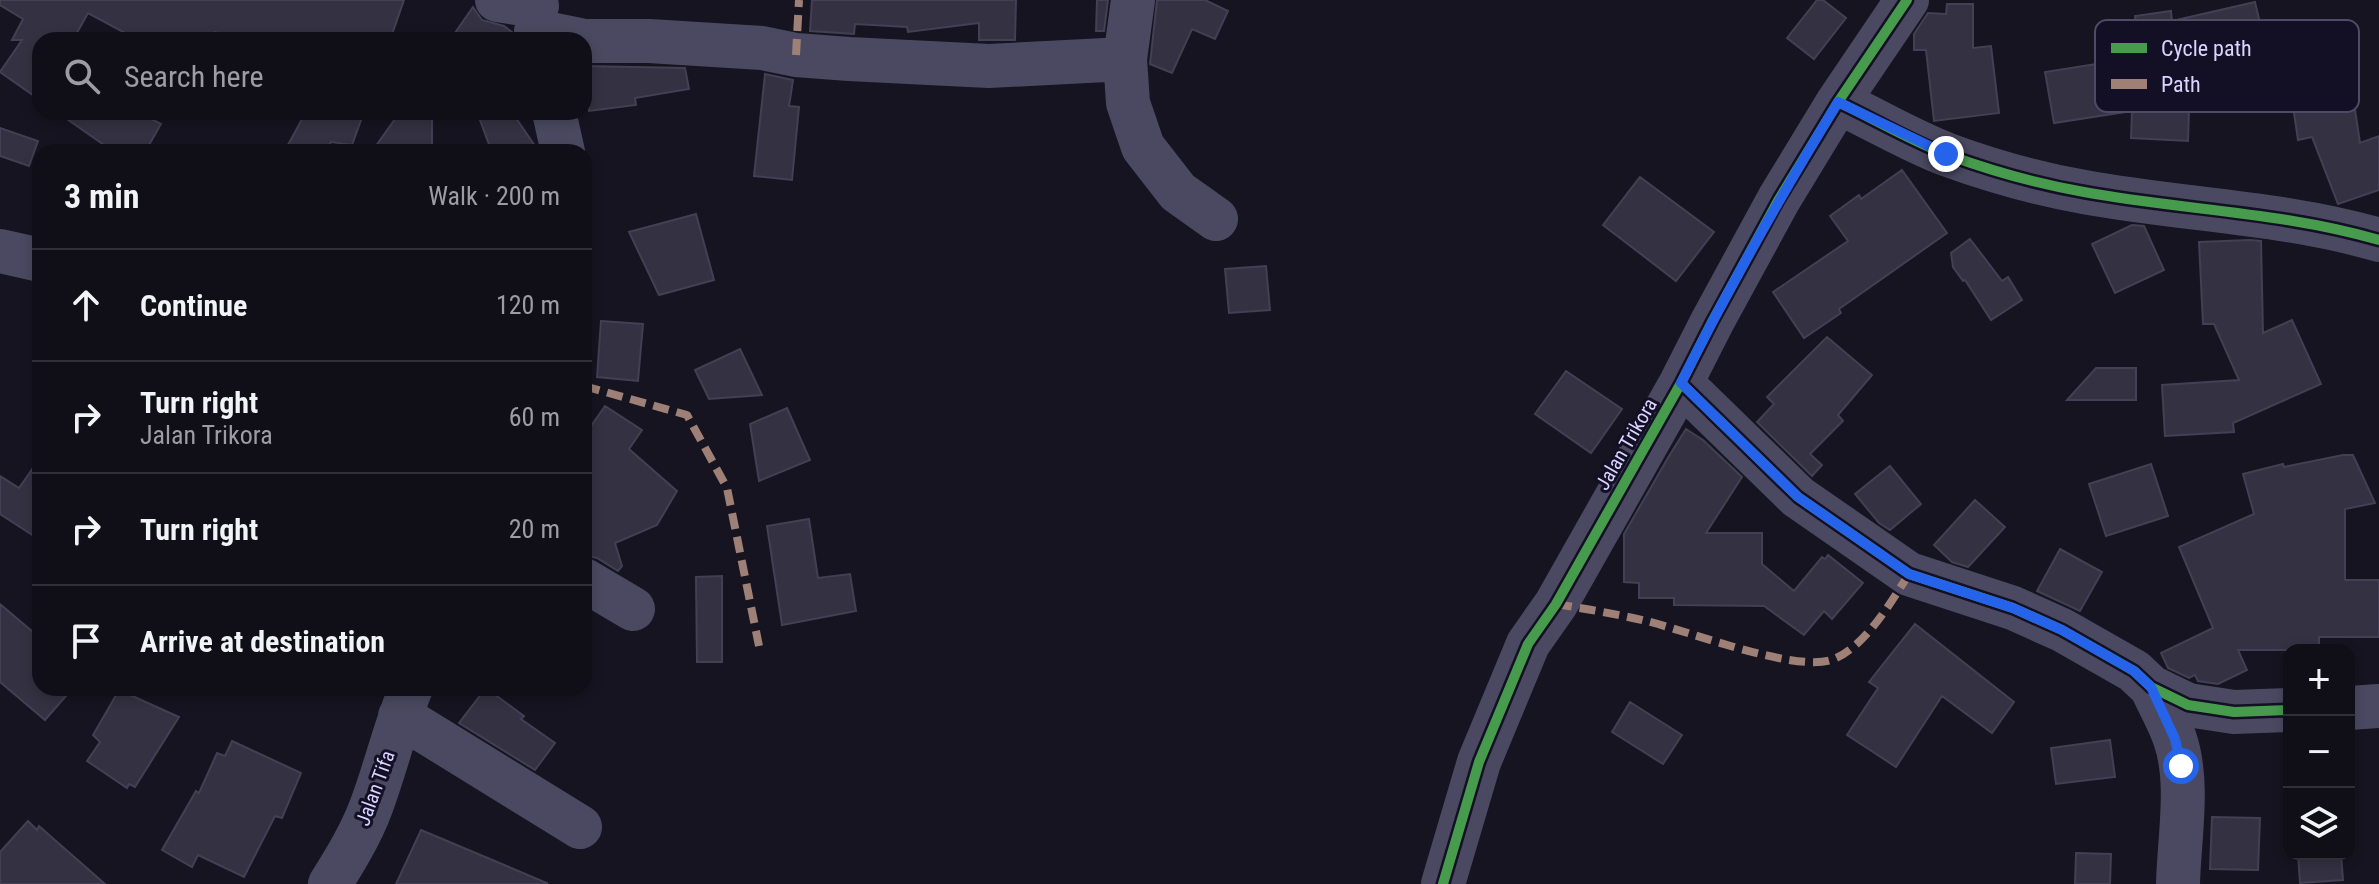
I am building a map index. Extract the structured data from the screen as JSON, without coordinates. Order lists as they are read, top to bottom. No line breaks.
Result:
{"streets":{"street":["Jalan Trikora","Jalan Tifa"]},"legend":["Cycle path","Path"],"page":{"search":"Search here","heading":["3 min","Walk · 200 m"],"list":[["Continue","120 m"],["Turn right","Jalan Trikora","60 m"],["Turn right","20 m"],"Arrive at destination"],"map_buttons":["+","−"]}}
